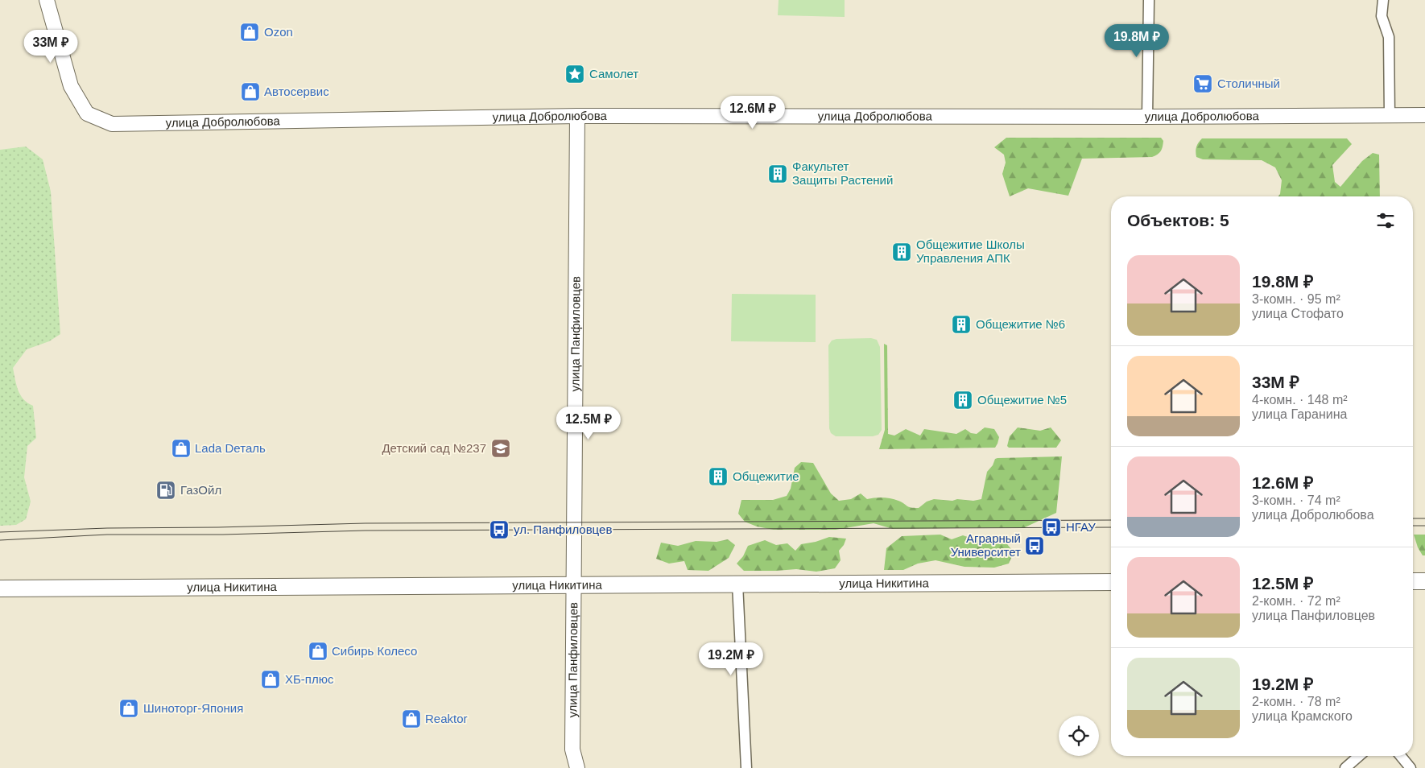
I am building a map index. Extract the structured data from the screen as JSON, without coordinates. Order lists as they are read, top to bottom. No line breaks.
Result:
{"streets":{"main road":["улица Никитина"],"street":["улица Добролюбова","улица Панфиловцев"]},"crossings":[["улица Добролюбова","улица Панфиловцев"],["улица Панфиловцев","улица Никитина"]],"places":{"shop":["Ozon","Автосервис","Lada Dеталь","Сибирь Колесо","ХБ-плюс","Шиноторг-Япония","Reaktor"],"place":["Самолет"],"supermarket":["Столичный"],"building":["Факультет Защиты Растений","Общежитие Школы Управления АПК","Общежитие №6","Общежитие №5","Общежитие"],"school or university":["Детский сад №237"],"fuel station":["ГазОйл"],"bus stop":["НГАУ","ул. Панфиловцев","Аграрный Университет"]},"page":{"price":["19.8M ₽","33M ₽","12.6M ₽","12.5M ₽","19.2M ₽"],"heading":"Объектов: 5","list":[{"name":"19.8M ₽","note":"3-комн. · 95 m² · улица Стофато"},{"name":"33M ₽","note":"4-комн. · 148 m² · улица Гаранина"},{"name":"12.6M ₽","note":"3-комн. · 74 m² · улица Добролюбова"},{"name":"12.5M ₽","note":"2-комн. · 72 m² · улица Панфиловцев"},{"name":"19.2M ₽","note":"2-комн. · 78 m² · улица Крамского"}]}}
